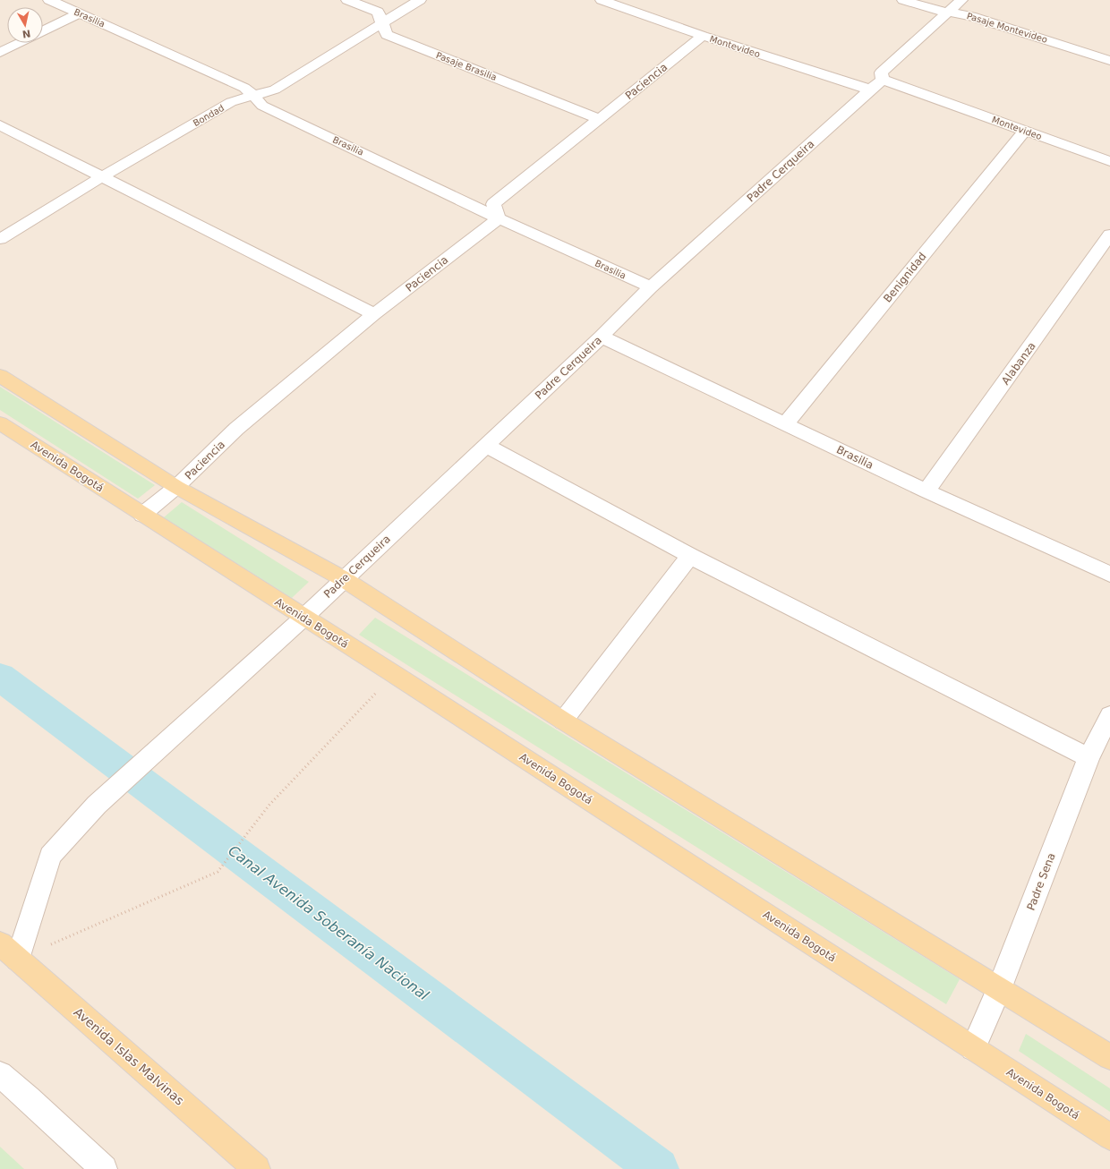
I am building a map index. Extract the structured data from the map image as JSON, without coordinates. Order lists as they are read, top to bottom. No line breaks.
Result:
{"streets":{"main road":["Avenida Bogotá","Avenida Islas Malvinas"],"street":["Brasilia","Pasaje Montevideo","Montevideo","Pasaje Brasilia","Paciencia","Bondad","Padre Cerqueira","Benignidad","Alabanza","Padre Sena"]},"crossings":[["Brasilia","Paciencia"],["Brasilia","Bondad"],["Brasilia","Padre Cerqueira"],["Brasilia","Benignidad"],["Brasilia","Alabanza"],["Pasaje Montevideo","Padre Cerqueira"],["Montevideo","Paciencia"],["Montevideo","Padre Cerqueira"],["Montevideo","Benignidad"],["Pasaje Brasilia","Paciencia"],["Pasaje Brasilia","Bondad"],["Paciencia","Avenida Bogotá"],["Padre Cerqueira","Avenida Bogotá"],["Padre Cerqueira","Avenida Islas Malvinas"],["Avenida Bogotá","Padre Sena"]],"water":["Canal Avenida Soberanía Nacional"],"north":"bottom"}
